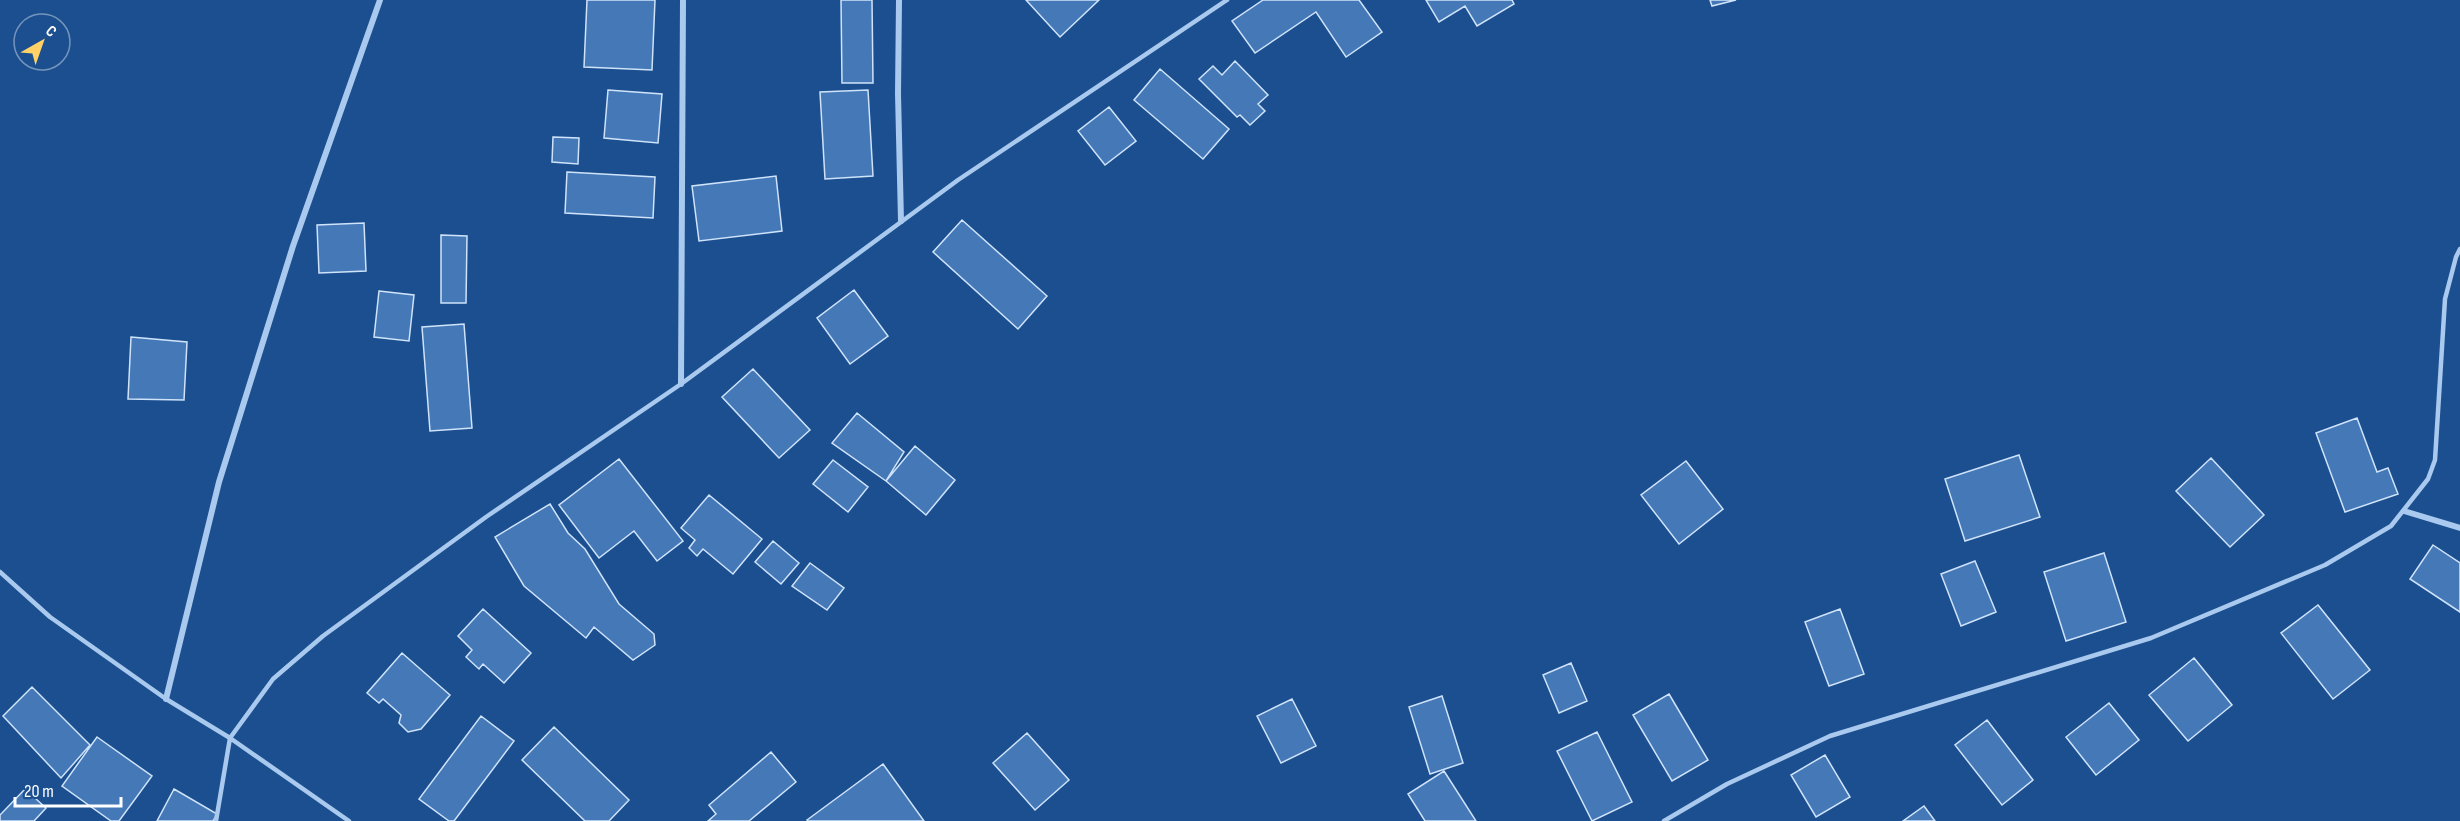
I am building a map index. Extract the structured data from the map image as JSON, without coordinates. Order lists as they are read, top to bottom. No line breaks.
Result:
{"scale_bar":"20 m","north":"top right"}
